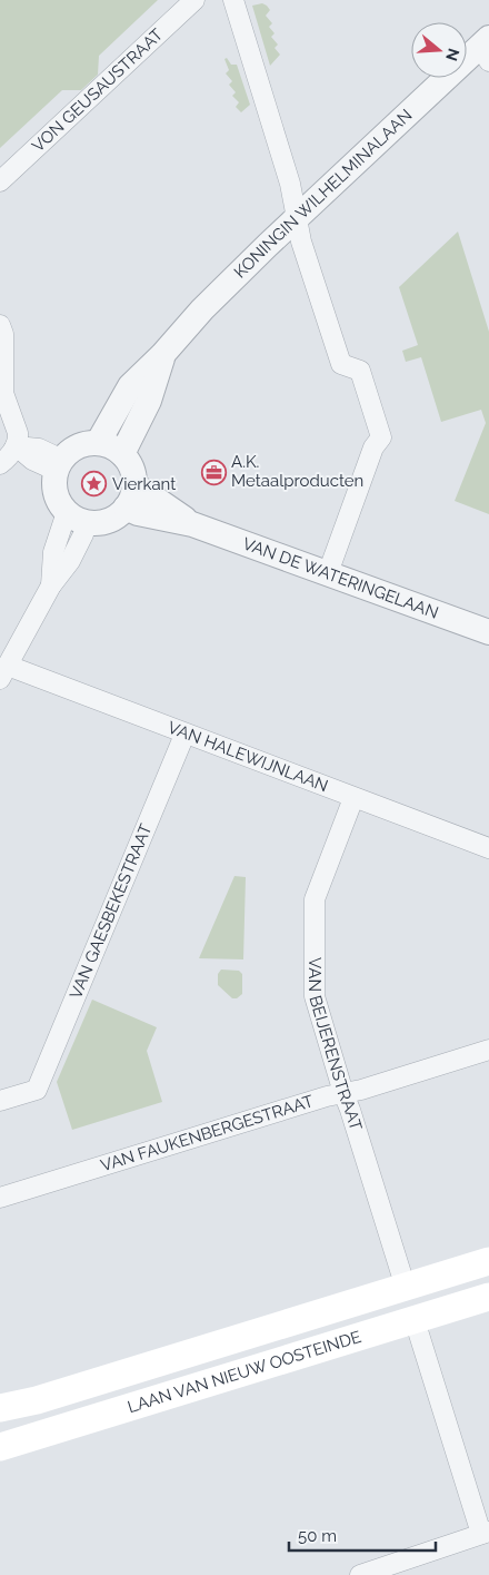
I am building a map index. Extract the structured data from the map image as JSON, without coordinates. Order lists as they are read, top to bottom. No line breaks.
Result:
{"streets":{"main road":["LAAN VAN NIEUW OOSTEINDE"],"street":["VON GEUSAUSTRAAT","KONINGIN WILHELMINALAAN","VAN DE WATERINGELAAN","VAN HALEWIJNLAAN","VAN GAESBEKESTRAAT","VAN BEIJERENSTRAAT","VAN FAUKENBERGESTRAAT"]},"crossings":[["KONINGIN WILHELMINALAAN","VAN DE WATERINGELAAN"],["VAN HALEWIJNLAAN","VAN GAESBEKESTRAAT"],["VAN HALEWIJNLAAN","VAN BEIJERENSTRAAT"],["VAN BEIJERENSTRAAT","VAN FAUKENBERGESTRAAT"],["VAN BEIJERENSTRAAT","LAAN VAN NIEUW OOSTEINDE"]],"places":{"office":["A.K. Metaalproducten"],"place":["Vierkant"]},"scale_bar":"50 m","north":"right"}
